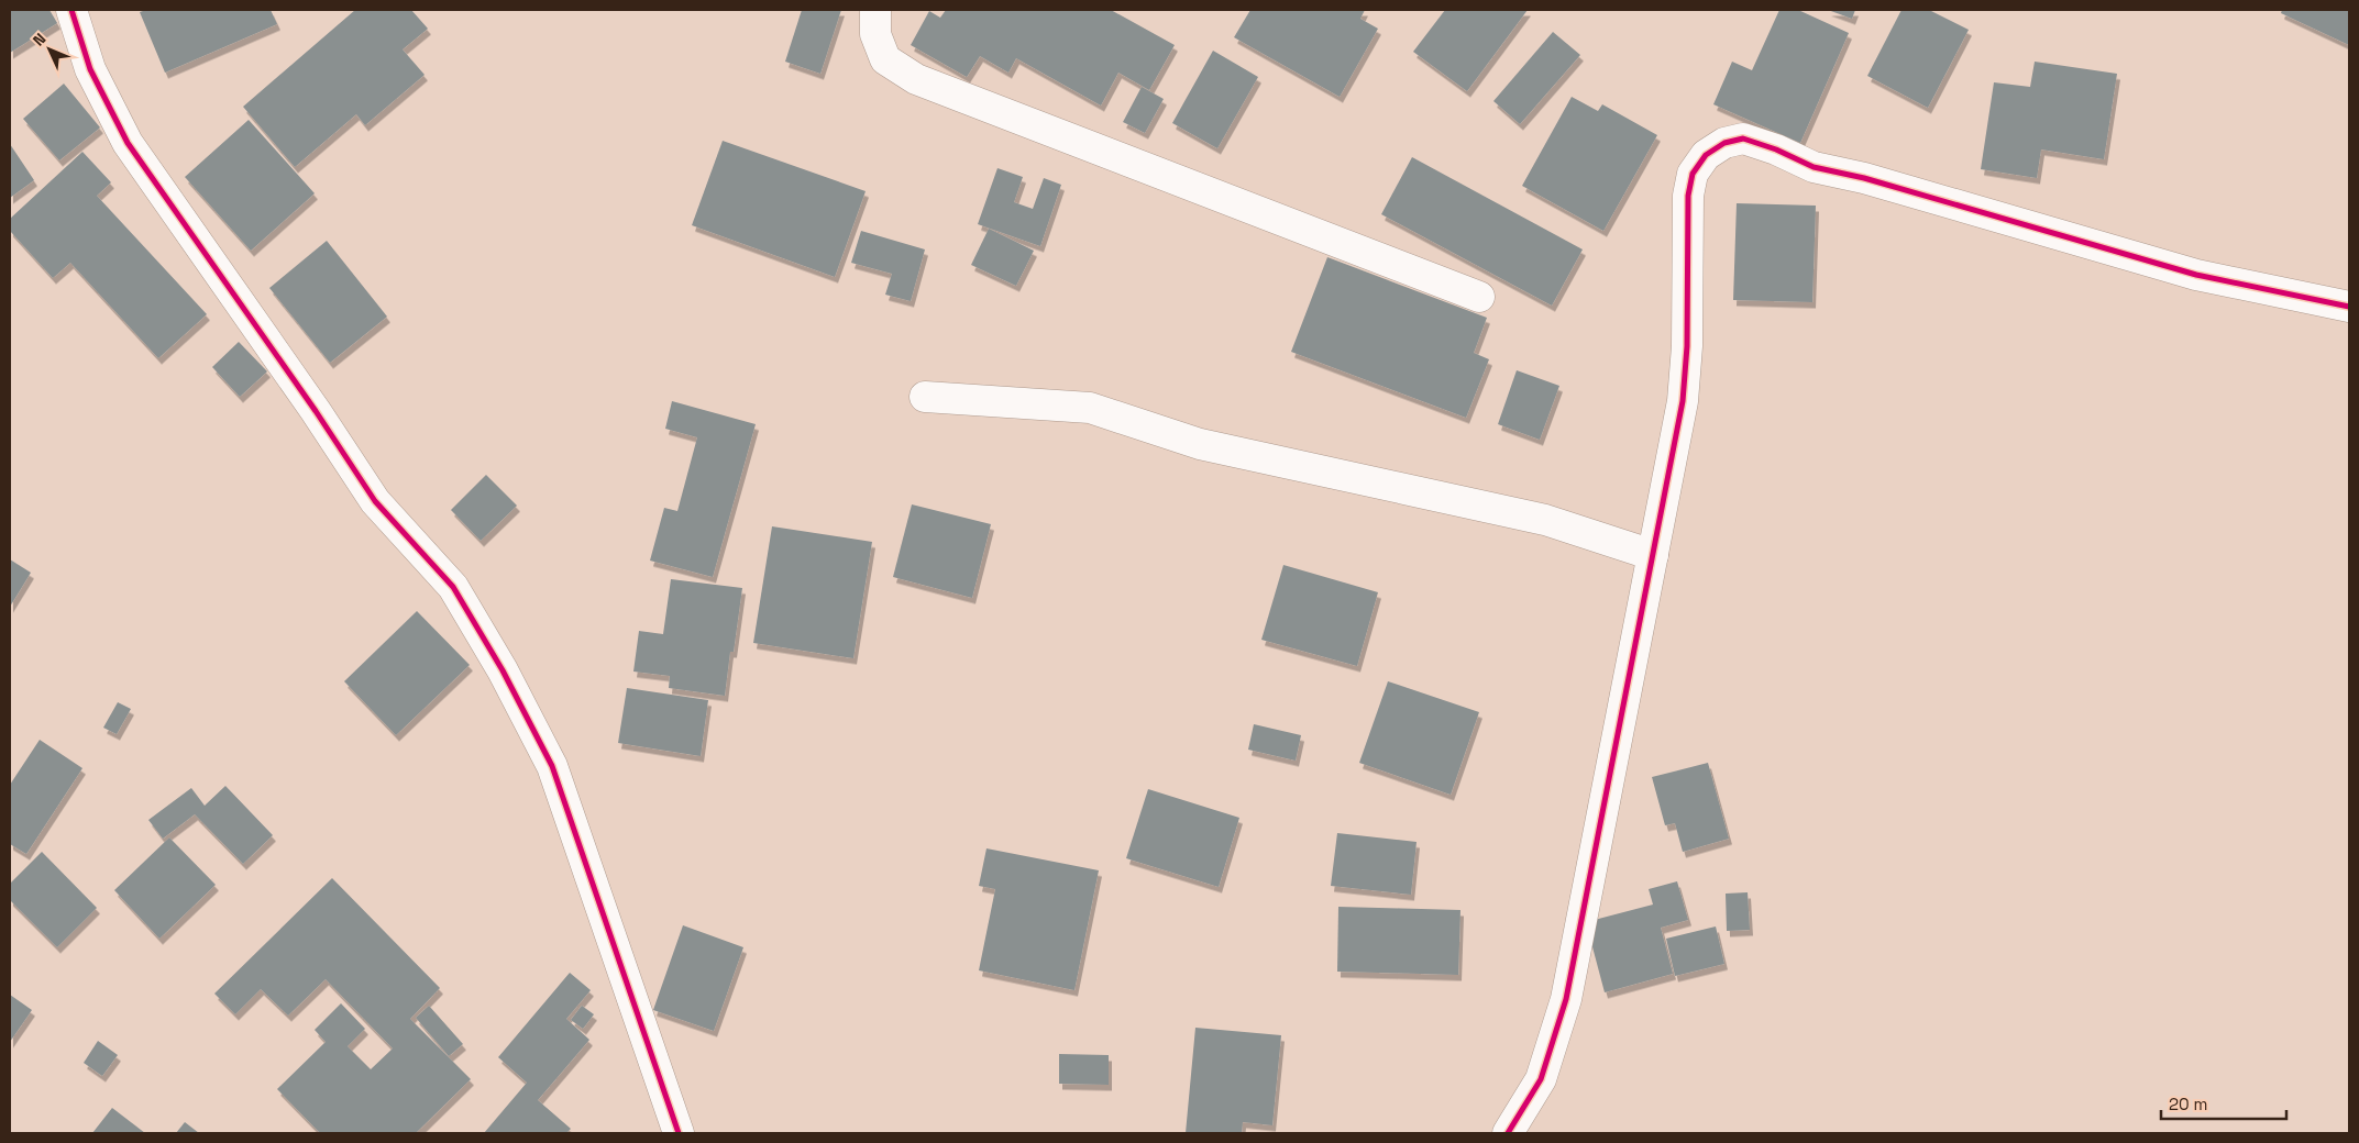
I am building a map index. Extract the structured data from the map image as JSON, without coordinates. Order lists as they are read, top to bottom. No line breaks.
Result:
{"scale_bar":"20 m","north":"top left"}
